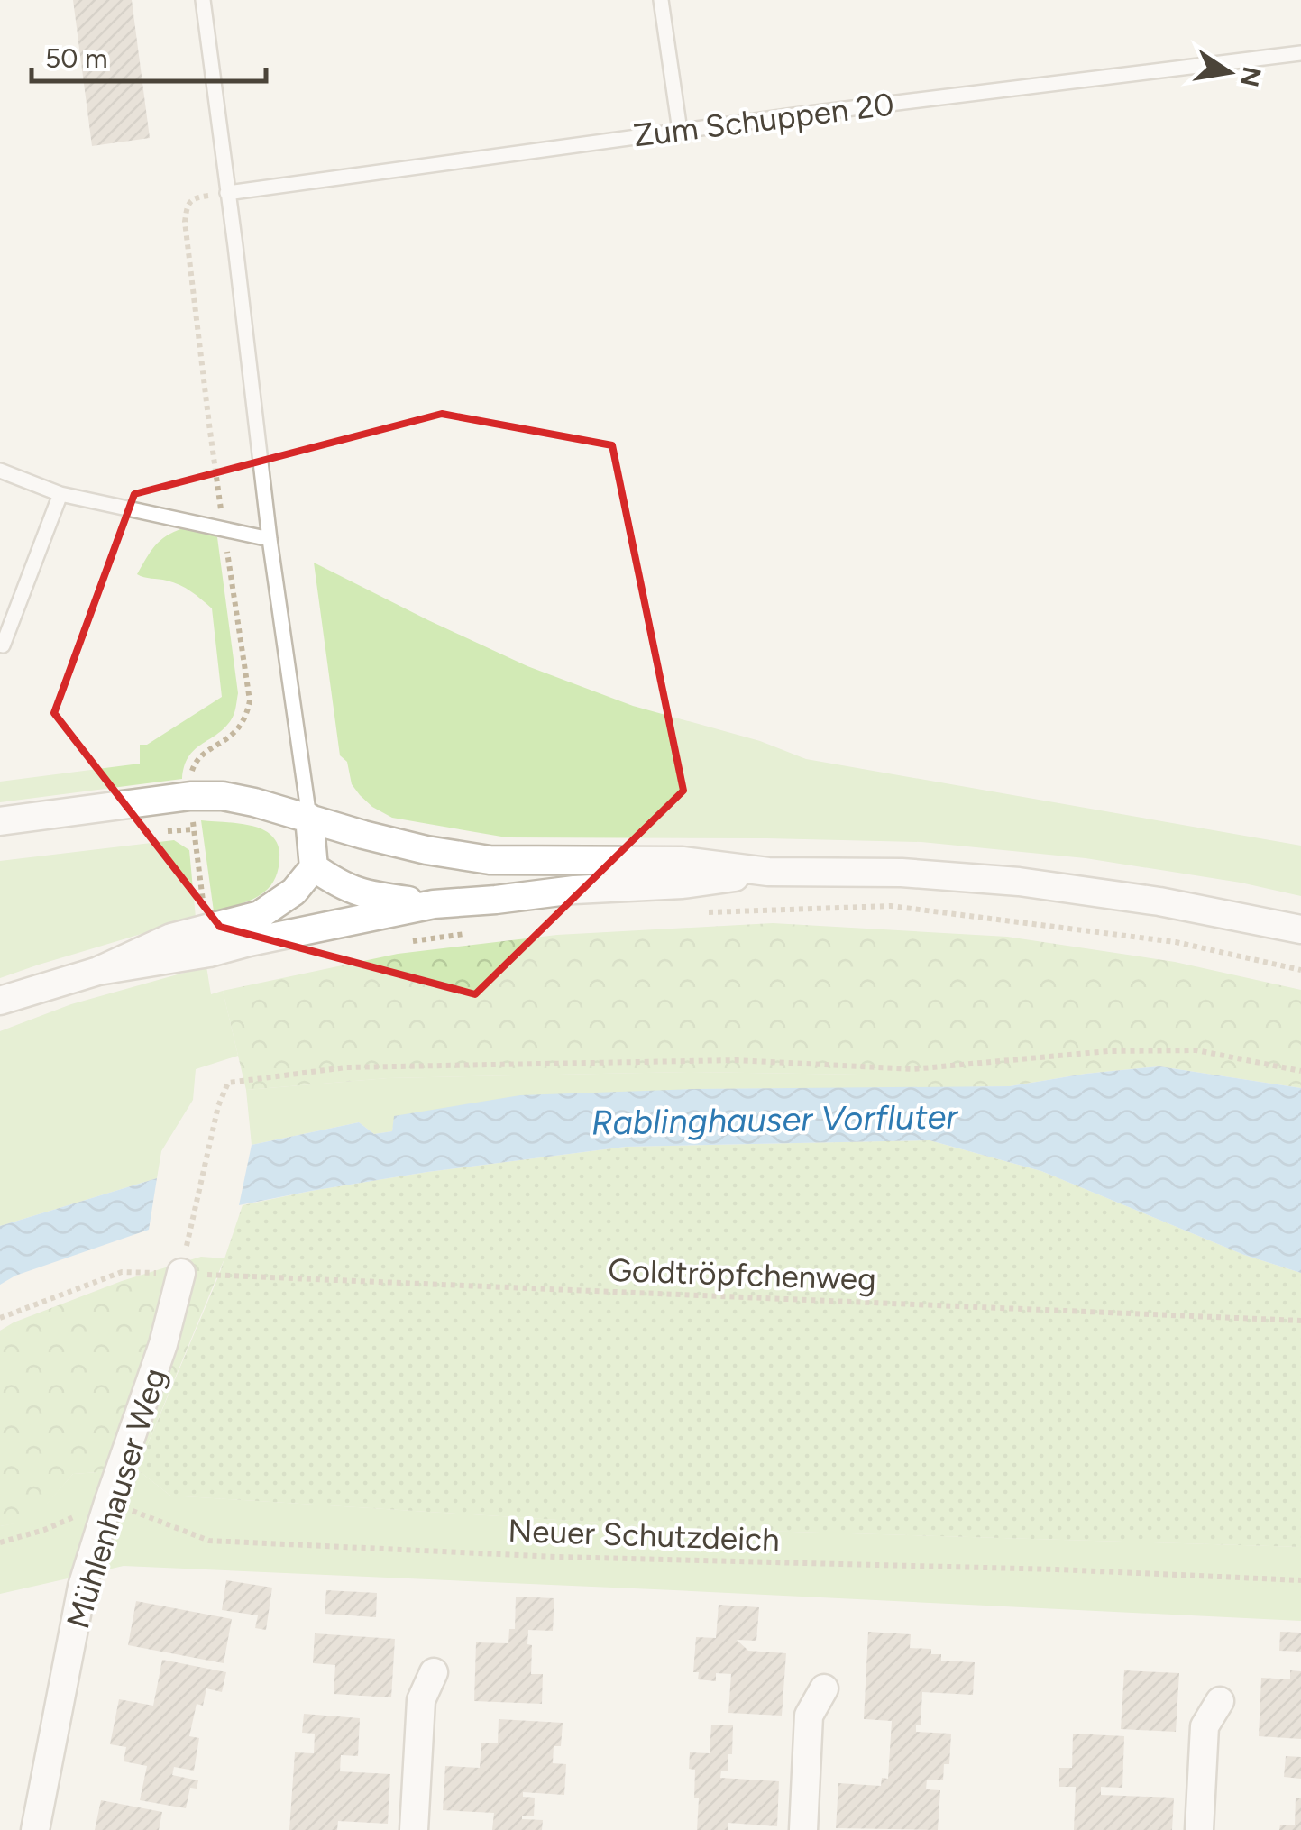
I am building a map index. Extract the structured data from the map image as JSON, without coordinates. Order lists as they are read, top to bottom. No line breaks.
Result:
{"streets":{"street":["Mühlenhauser Weg"],"lane":["Zum Schuppen 20"],"path":["Goldtröpfchenweg","Neuer Schutzdeich"]},"crossings":[["Goldtröpfchenweg","Mühlenhauser Weg"],["Mühlenhauser Weg","Neuer Schutzdeich"]],"water":["Rablinghauser Vorfluter"],"scale_bar":"50 m","north":"right"}
